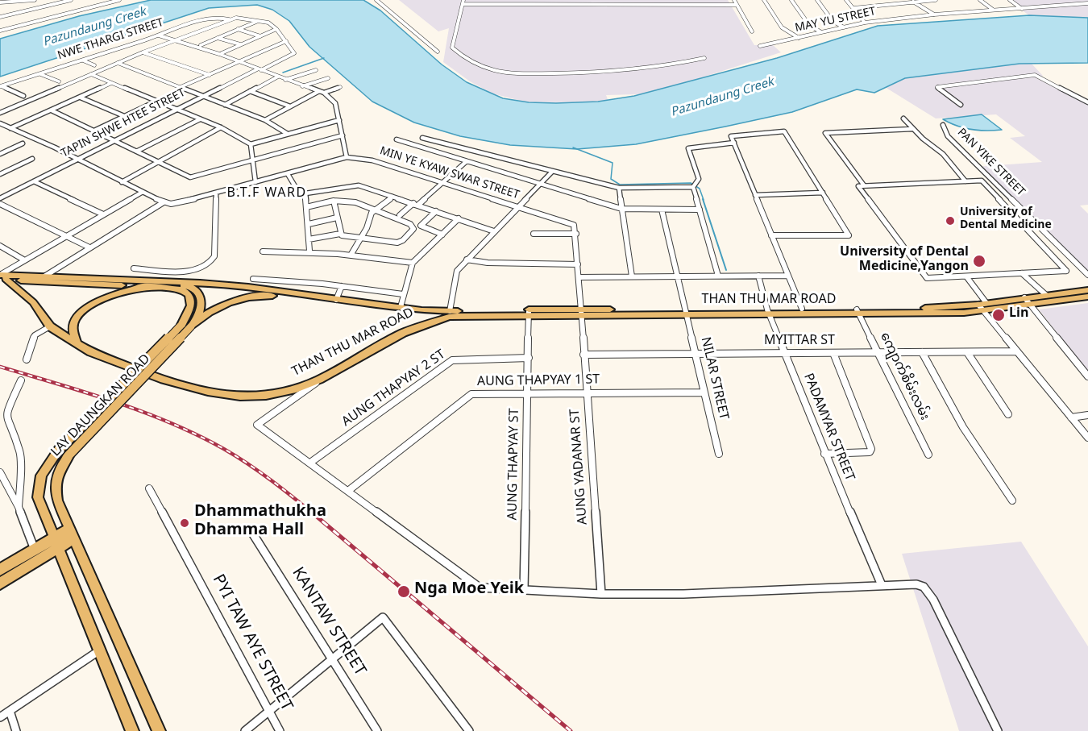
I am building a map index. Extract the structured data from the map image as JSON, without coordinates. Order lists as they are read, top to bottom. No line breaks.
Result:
{"streets":{"main road":["THAN THU MAR ROAD","LAY DAUNGKAN ROAD"],"street":["MAY YU STREET","NWE THARGI STREET","TAPIN SHWE HTEE STREET","PAN YIKE STREET","MIN YE KYAW SWAR STREET","MYITTAR ST","ကျောက်စိမ်းလမ်း","NILAR STREET","AUNG THAPYAY 1 ST","AUNG THAPYAY 2 ST","PADAMYAR STREET","AUNG THAPYAY ST","AUNG YADANAR ST","KANTAW STREET","PYI TAW AYE STREET"]},"crossings":[["MIN YE KYAW SWAR STREET","AUNG YADANAR ST"],["THAN THU MAR ROAD","ကျောက်စိမ်းလမ်း"],["THAN THU MAR ROAD","NILAR STREET"],["THAN THU MAR ROAD","LAY DAUNGKAN ROAD"],["THAN THU MAR ROAD","PADAMYAR STREET"],["THAN THU MAR ROAD","AUNG THAPYAY ST"],["THAN THU MAR ROAD","AUNG YADANAR ST"],["MYITTAR ST","ကျောက်စိမ်းလမ်း"],["MYITTAR ST","NILAR STREET"],["MYITTAR ST","PADAMYAR STREET"],["MYITTAR ST","AUNG YADANAR ST"],["NILAR STREET","AUNG THAPYAY 1 ST"],["AUNG THAPYAY 1 ST","AUNG THAPYAY ST"],["AUNG THAPYAY 1 ST","AUNG YADANAR ST"],["AUNG THAPYAY 2 ST","AUNG THAPYAY ST"]],"districts":["B.T.F WARD"],"water":["Pazundaung Creek"],"places":["University of Dental Medicine","University of Dental Medicine,Yangon","Lin","Dhammathukha Dhamma Hall","Nga Moe Yeik"]}
